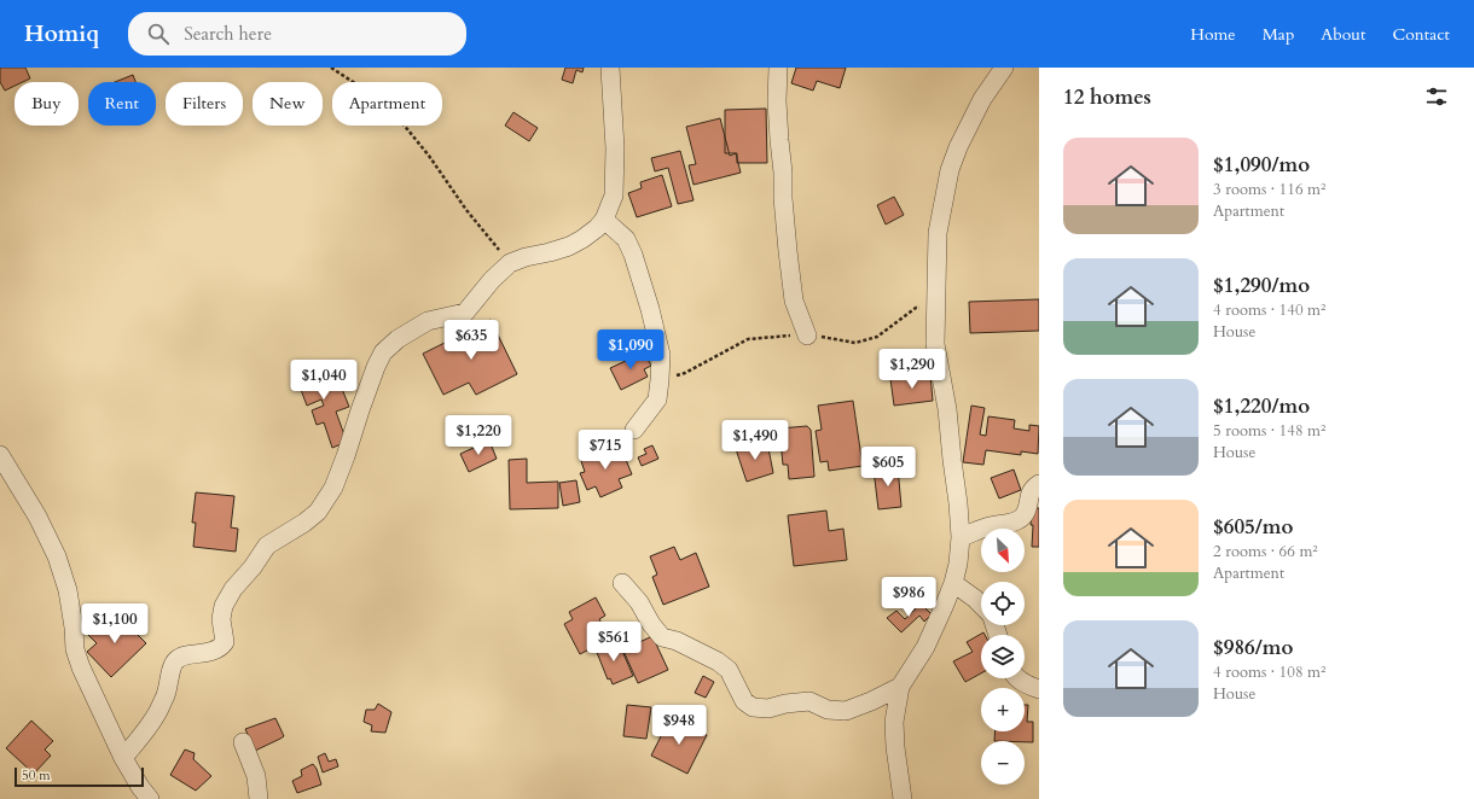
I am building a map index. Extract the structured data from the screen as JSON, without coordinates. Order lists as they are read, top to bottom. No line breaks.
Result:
{"scale_bar":"50 m","north":"bottom right","page":{"header":"Homiq","search":"Search here","nav":["Home","Map","About","Contact"],"heading":"12 homes","chip":["Buy","Rent","Filters","New","Apartment"],"list":[{"name":"$1,090/mo","note":"3 rooms · 116 m² · Apartment"},{"name":"$1,290/mo","note":"4 rooms · 140 m² · House"},{"name":"$1,220/mo","note":"5 rooms · 148 m² · House"},{"name":"$605/mo","note":"2 rooms · 66 m² · Apartment"},{"name":"$986/mo","note":"4 rooms · 108 m² · House"}],"price":["$635","$1,090","$1,290","$1,040","$1,220","$1,490","$715","$605","$986","$1,100","$561","$948"],"map_buttons":["+","−"],"scale":"50 m"}}
